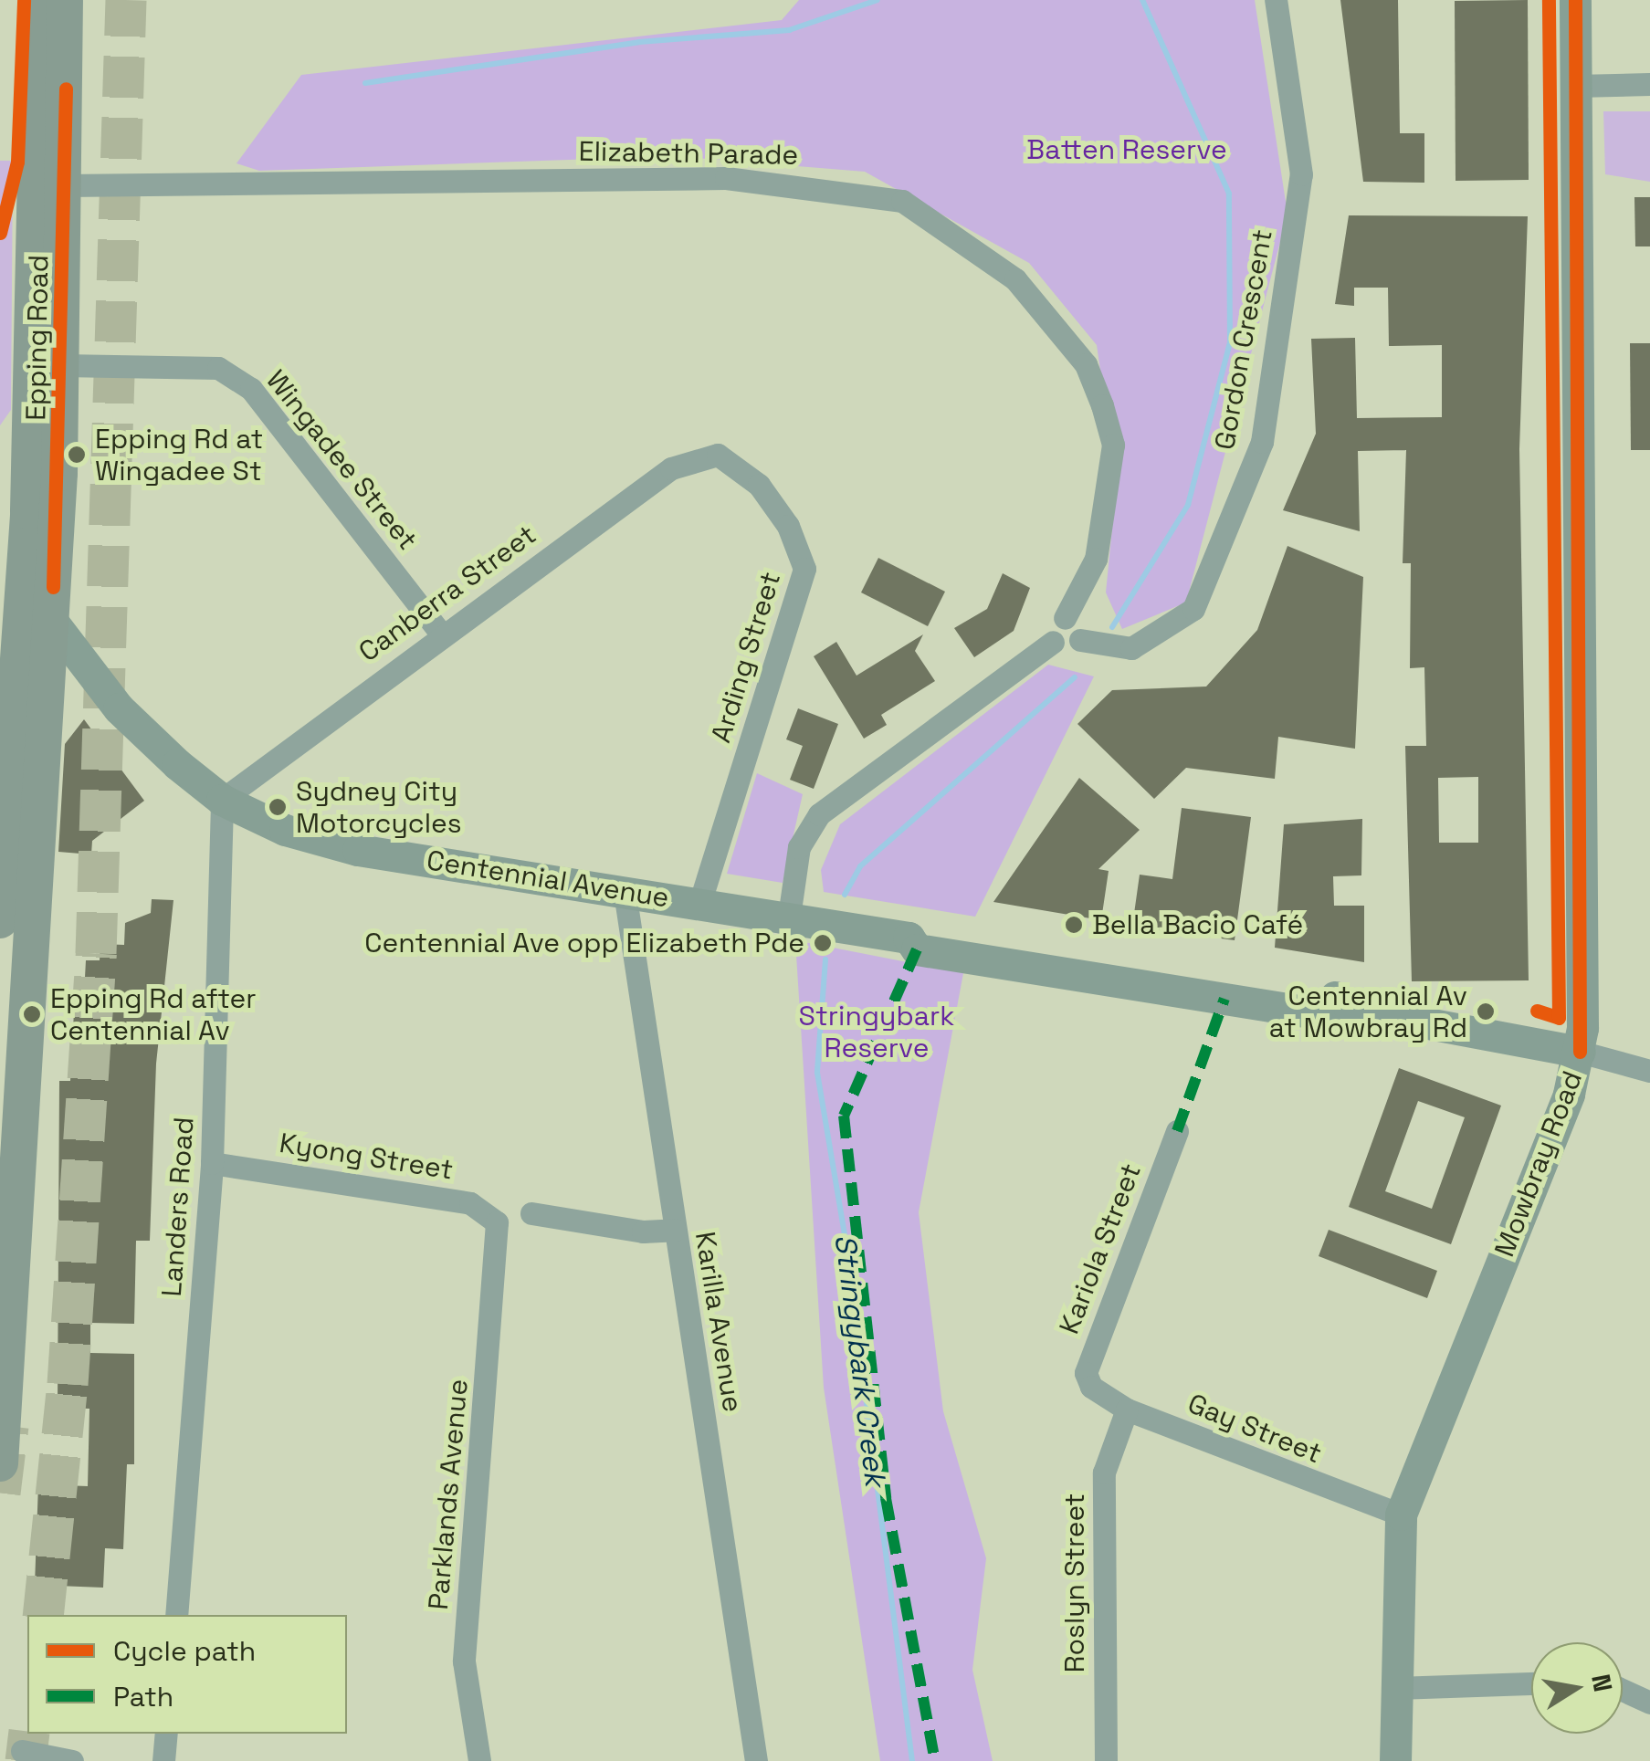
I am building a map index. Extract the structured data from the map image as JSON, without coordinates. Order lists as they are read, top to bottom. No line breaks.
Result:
{"streets":{"main road":["Epping Road","Centennial Avenue","Mowbray Road"],"street":["Elizabeth Parade","Gordon Crescent","Wingadee Street","Canberra Street","Arding Street","Kyong Street","Landers Road","Kariola Street","Karilla Avenue","Gay Street","Parklands Avenue","Roslyn Street"]},"crossings":[["Elizabeth Parade","Epping Road"],["Elizabeth Parade","Gordon Crescent"],["Epping Road","Wingadee Street"],["Epping Road","Centennial Avenue"],["Wingadee Street","Canberra Street"],["Canberra Street","Arding Street"],["Canberra Street","Centennial Avenue"],["Canberra Street","Landers Road"],["Arding Street","Centennial Avenue"],["Centennial Avenue","Mowbray Road"],["Centennial Avenue","Landers Road"],["Centennial Avenue","Karilla Avenue"],["Kyong Street","Landers Road"],["Kyong Street","Parklands Avenue"],["Mowbray Road","Gay Street"],["Kariola Street","Gay Street"],["Gay Street","Roslyn Street"]],"water":["Stringybark Creek"],"parks":["Batten Reserve","Stringybark Reserve"],"places":["Epping Rd at Wingadee St","Sydney City Motorcycles","Bella Bacio Café","Centennial Ave opp Elizabeth Pde","Centennial Av at Mowbray Rd","Epping Rd after Centennial Av"],"legend":["Cycle path","Path"],"north":"right"}
